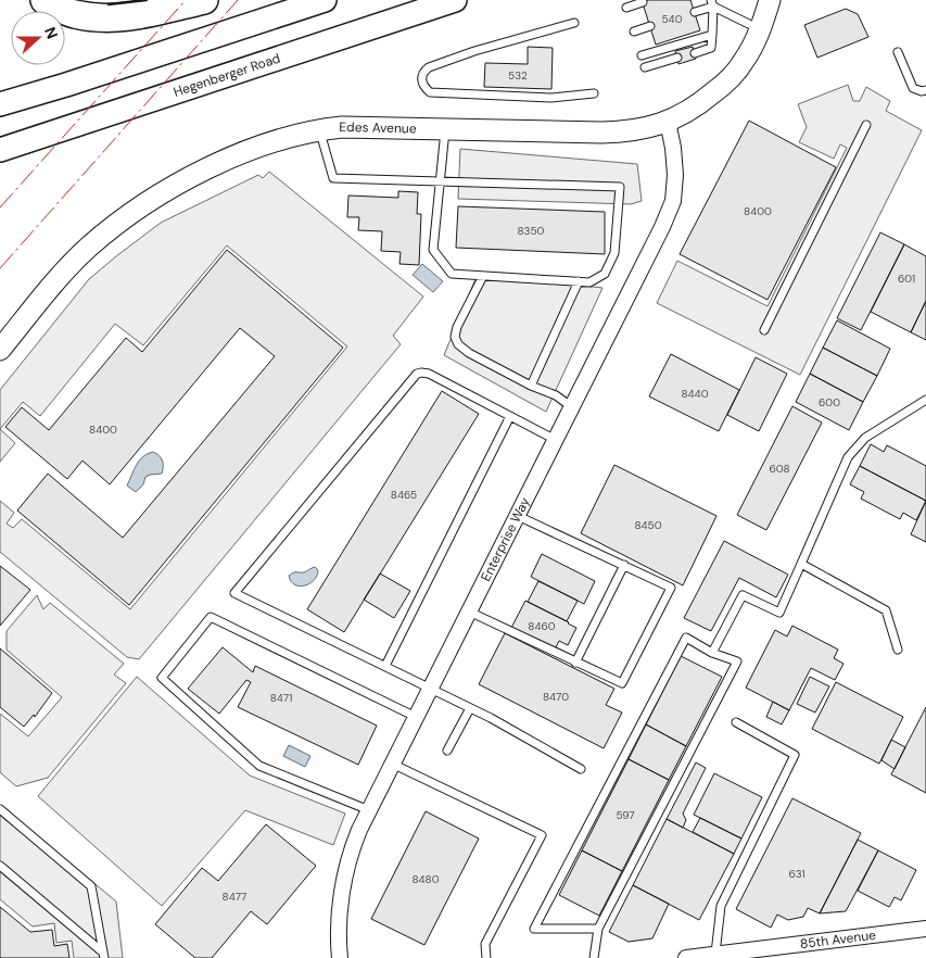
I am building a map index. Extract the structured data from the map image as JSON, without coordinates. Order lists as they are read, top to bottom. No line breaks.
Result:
{"streets":{"main road":["Hegenberger Road"],"street":["Edes Avenue","Enterprise Way","85th Avenue"]},"crossings":[["Edes Avenue","Enterprise Way"]],"house_numbers":["540","532","8400","8350","601","8440","600","8400","608","8465","8450","8460","8470","8471","597","631","8480","8477"],"north":"right"}
